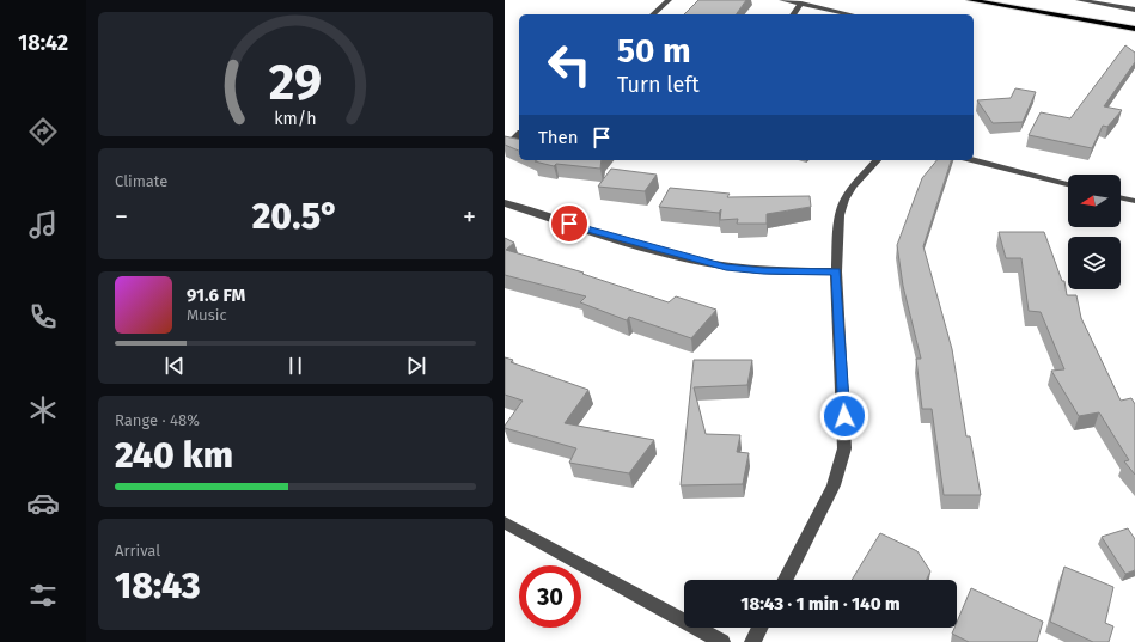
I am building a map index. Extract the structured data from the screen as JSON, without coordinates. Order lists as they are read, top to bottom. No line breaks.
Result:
{"north":"left","page":{"tabs":"18:42","turn":["50 m","Turn left"],"then":"Then","tile":["Climate",["Range · 48%","240 km"],["Arrival","18:43"]],"heat":["−","20.5°","+"],"song":["91.6 FM","Music"],"limit":"30","trip":"18:43 · 1 min · 140 m","gauge":["29","km/h"]}}
